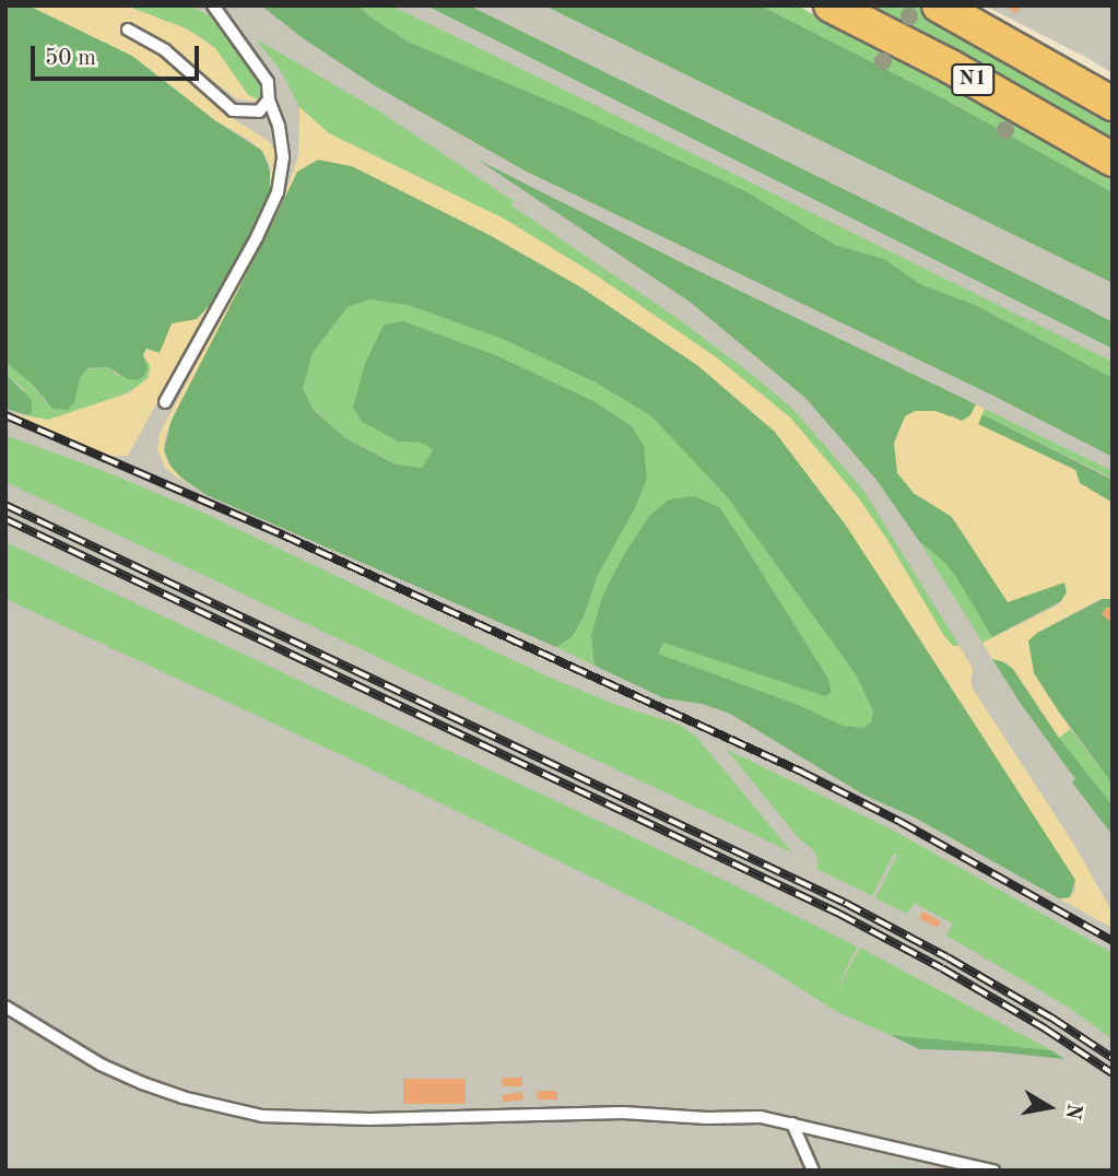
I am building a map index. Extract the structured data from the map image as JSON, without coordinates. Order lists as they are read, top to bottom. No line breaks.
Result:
{"streets":{"main road":["N1"]},"scale_bar":"50 m","north":"right"}
